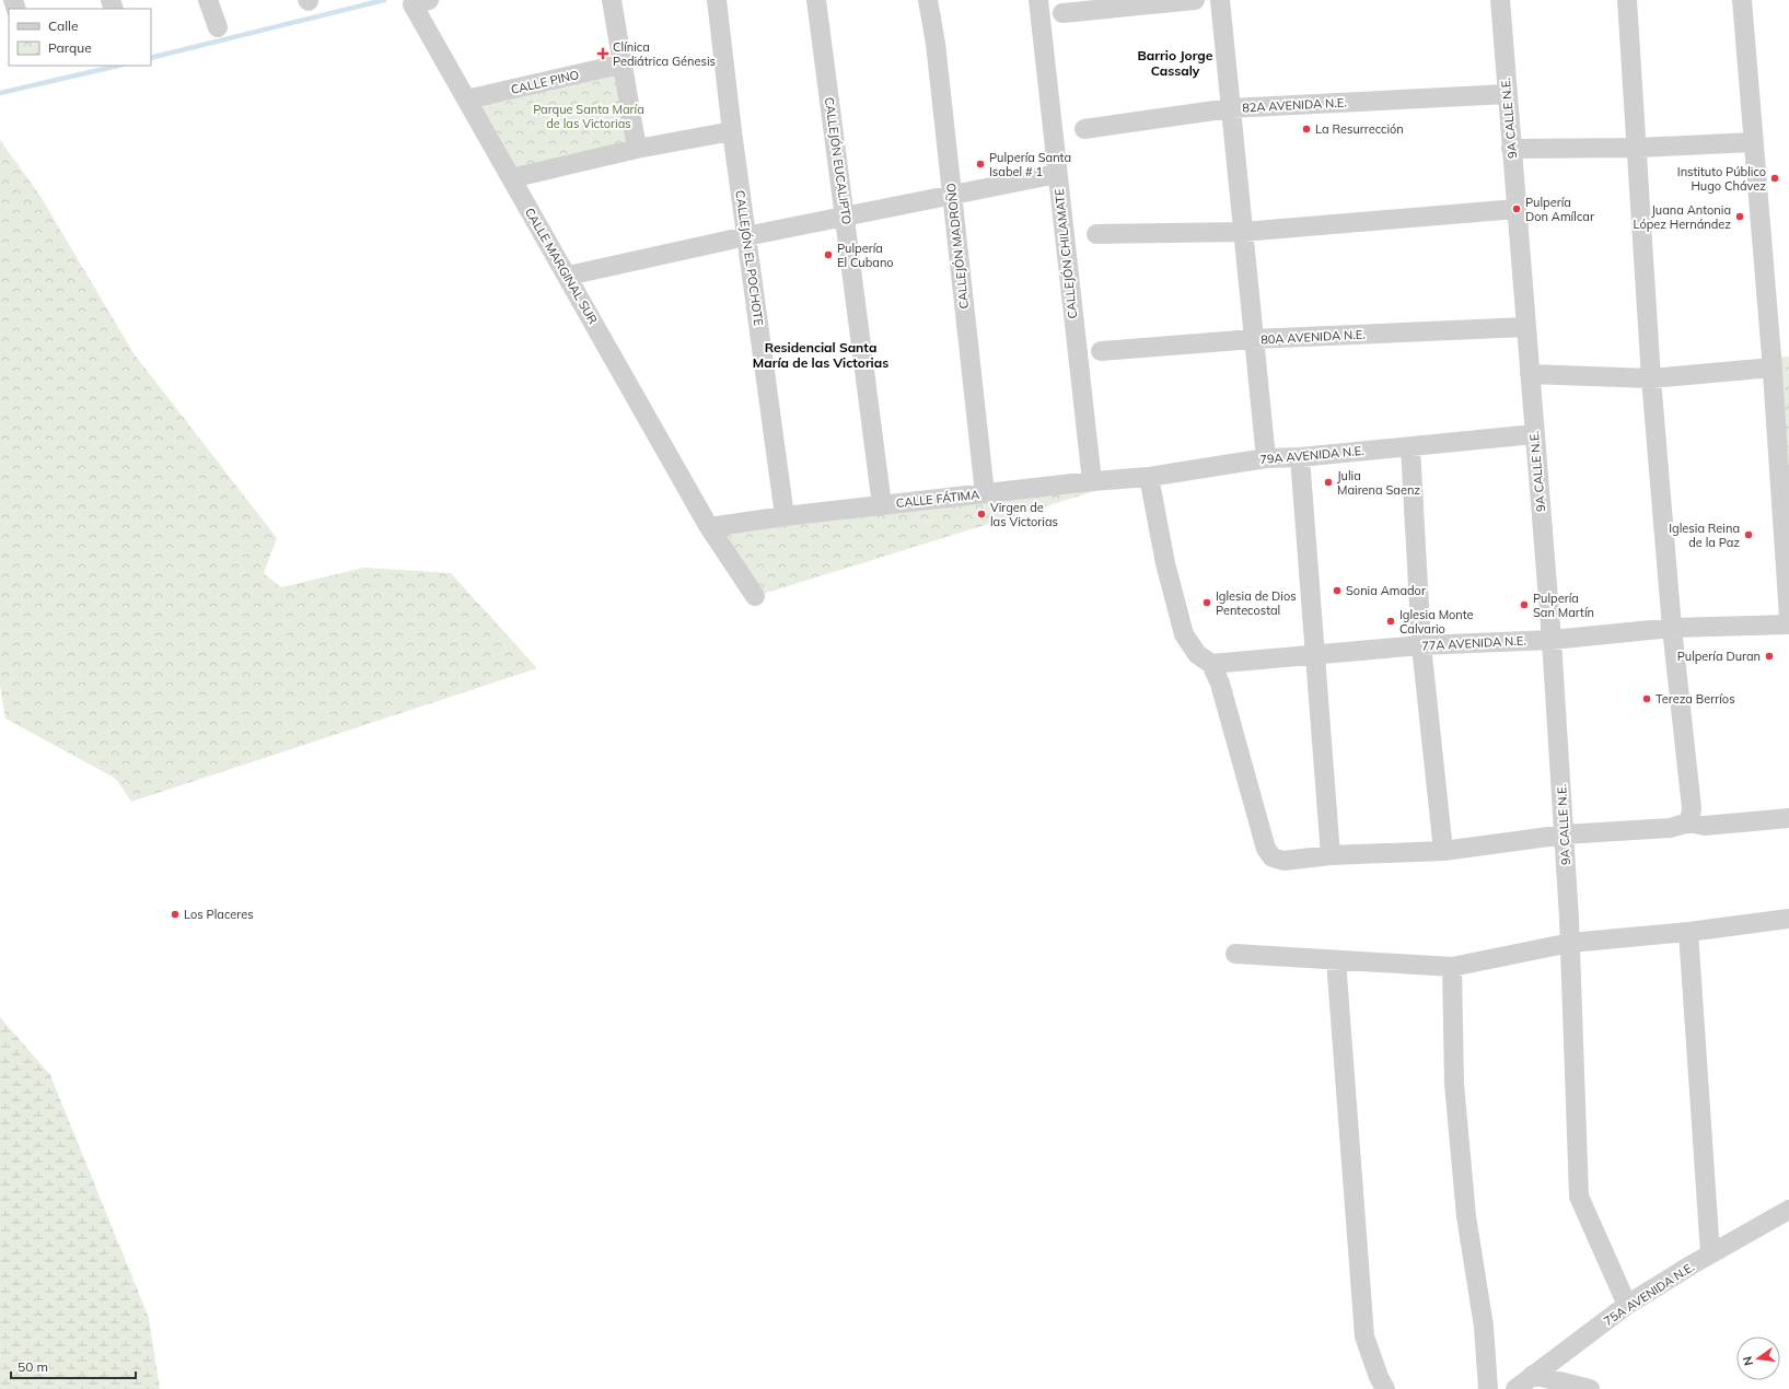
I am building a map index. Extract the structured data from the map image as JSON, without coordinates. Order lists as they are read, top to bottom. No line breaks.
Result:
{"streets":{"street":["CALLE PINO","82A AVENIDA N.E.","9A CALLE N.E.","CALLEJÓN EUCALIPTO","CALLEJÓN MADROÑO","CALLEJÓN CHILAMATE","CALLEJÓN EL POCHOTE","CALLE MARGINAL SUR","80A AVENIDA N.E.","79A AVENIDA N.E.","CALLE FÁTIMA","77A AVENIDA N.E.","75A AVENIDA N.E."]},"crossings":[["CALLE PINO","CALLE MARGINAL SUR"],["82A AVENIDA N.E.","9A CALLE N.E."],["9A CALLE N.E.","80A AVENIDA N.E."],["9A CALLE N.E.","79A AVENIDA N.E."],["9A CALLE N.E.","77A AVENIDA N.E."],["9A CALLE N.E.","75A AVENIDA N.E."],["CALLEJÓN EUCALIPTO","CALLE FÁTIMA"],["CALLEJÓN MADROÑO","CALLE FÁTIMA"],["CALLEJÓN CHILAMATE","79A AVENIDA N.E."],["CALLEJÓN CHILAMATE","CALLE FÁTIMA"],["CALLEJÓN EL POCHOTE","CALLE FÁTIMA"],["CALLE MARGINAL SUR","CALLE FÁTIMA"],["79A AVENIDA N.E.","CALLE FÁTIMA"]],"districts":["Barrio Jorge Cassaly","Residencial Santa María de las Victorias"],"parks":["Parque Santa María de las Victorias"],"places":{"health":["Clínica Pediátrica Génesis"],"other":["La Resurrección","Pulpería Santa Isabel # 1","Instituto Público Hugo Chávez","Pulpería Don Amílcar","Juana Antonia López Hernández","Pulpería El Cubano","Julia Mairena Saenz","Virgen de las Victorias","Iglesia Reina de la Paz","Sonia Amador","Iglesia de Dios Pentecostal","Pulpería San Martín","Iglesia Monte Calvario","Pulpería Duran","Tereza Berríos","Los Placeres"]},"legend":["Calle","Parque"],"scale_bar":"50 m","north":"left"}
